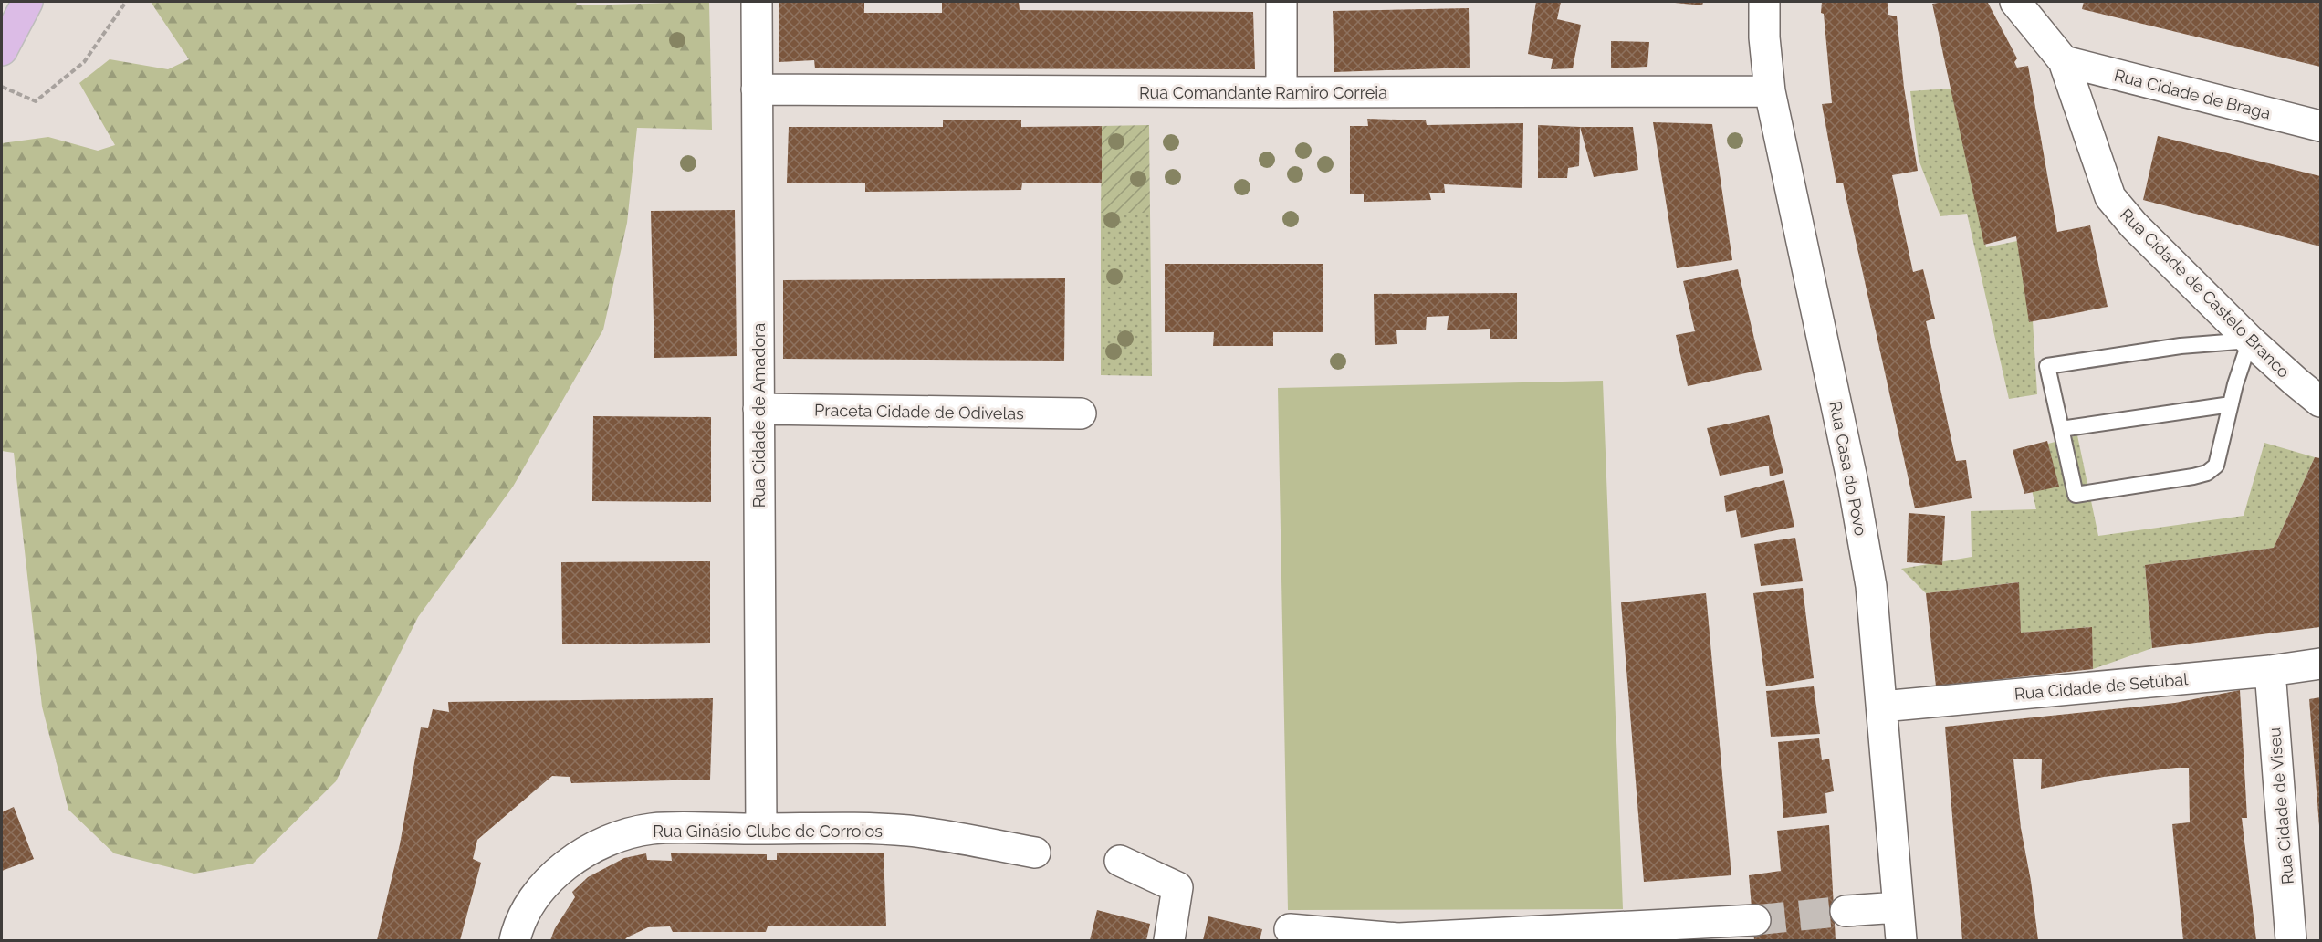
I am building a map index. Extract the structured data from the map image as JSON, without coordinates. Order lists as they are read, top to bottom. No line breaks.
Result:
{"streets":{"street":["Rua Comandante Ramiro Correia","Rua Cidade de Braga","Rua Cidade de Castelo Branco","Praceta Cidade de Odivelas","Rua Cidade de Amadora","Rua Casa do Povo","Rua Cidade de Setúbal","Rua Cidade de Viseu","Rua Ginásio Clube de Corroios"]},"crossings":[["Rua Comandante Ramiro Correia","Rua Cidade de Amadora"],["Rua Comandante Ramiro Correia","Rua Casa do Povo"],["Rua Cidade de Braga","Rua Cidade de Castelo Branco"],["Praceta Cidade de Odivelas","Rua Cidade de Amadora"],["Rua Cidade de Amadora","Rua Ginásio Clube de Corroios"],["Rua Casa do Povo","Rua Cidade de Setúbal"],["Rua Cidade de Setúbal","Rua Cidade de Viseu"]]}
